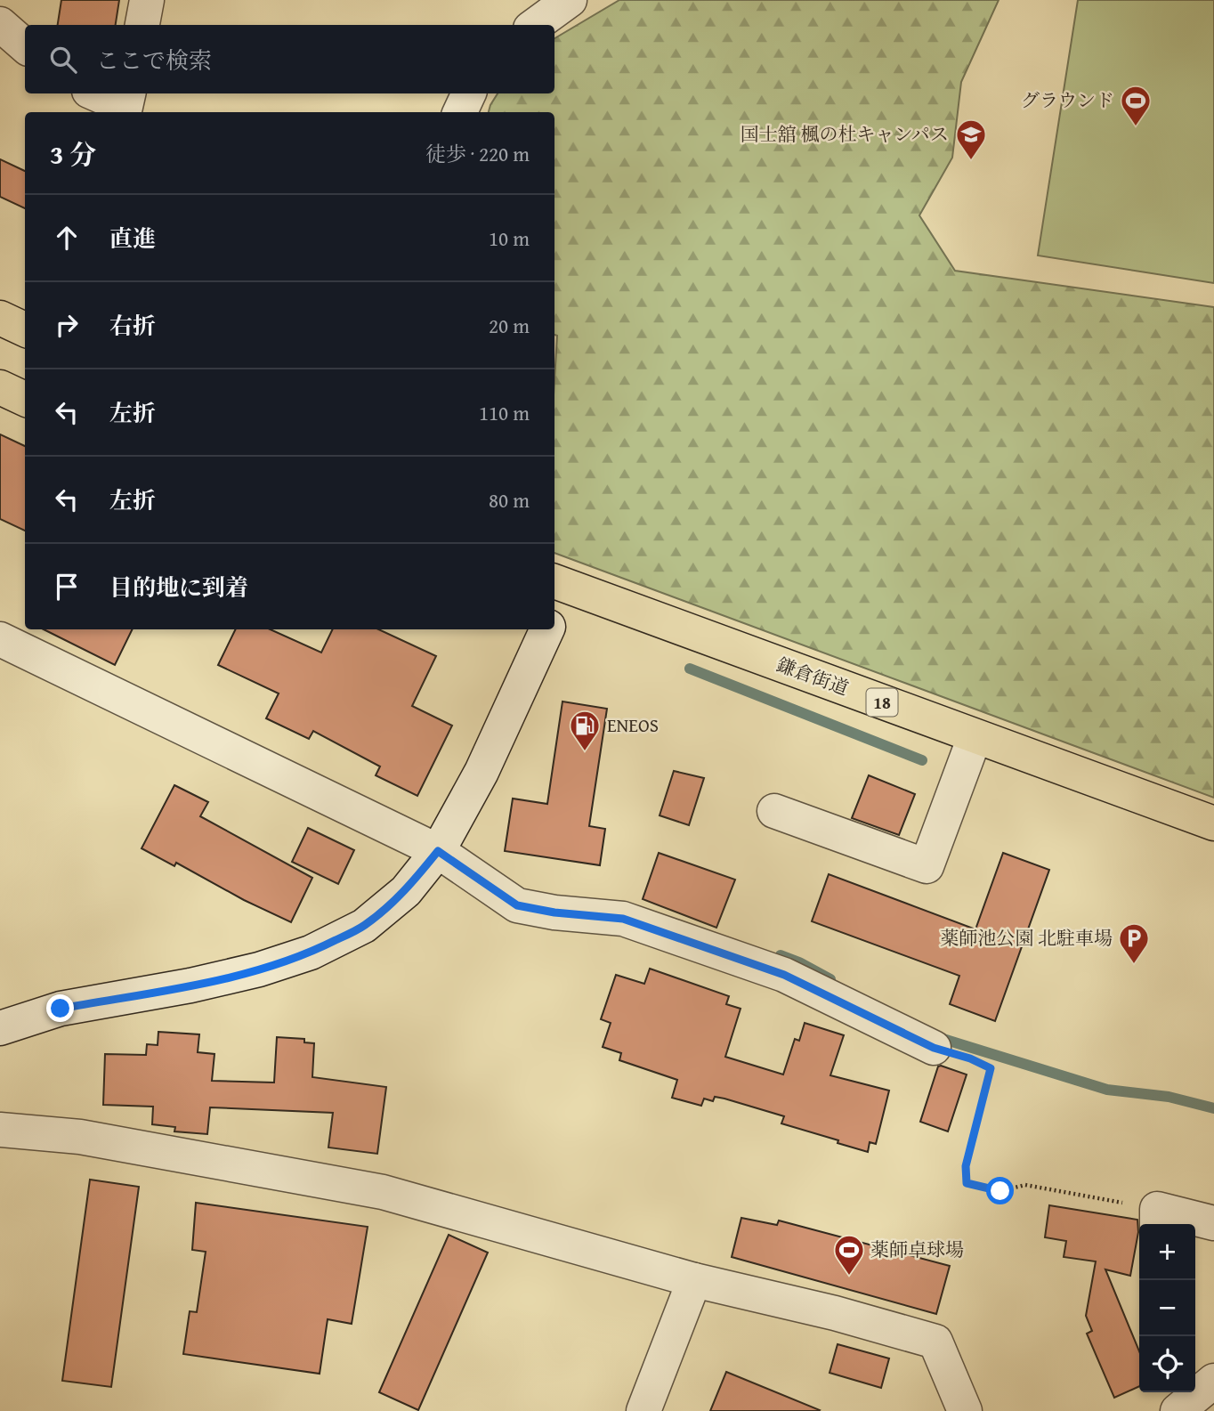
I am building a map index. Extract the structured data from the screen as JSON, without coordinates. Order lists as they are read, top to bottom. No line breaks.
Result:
{"streets":{"main road":["鎌倉街道","18"]},"places":{"sports":["グラウンド","薬師卓球場"],"school or university":["国士舘 楓の杜キャンパス"],"fuel station":["ENEOS"],"parking":["薬師池公園 北駐車場"]},"page":{"search":"ここで検索","heading":["3 分","徒歩 · 220 m"],"list":[["直進","10 m"],["右折","20 m"],["左折","110 m"],["左折","80 m"],"目的地に到着"],"map_buttons":["+","−"]}}
